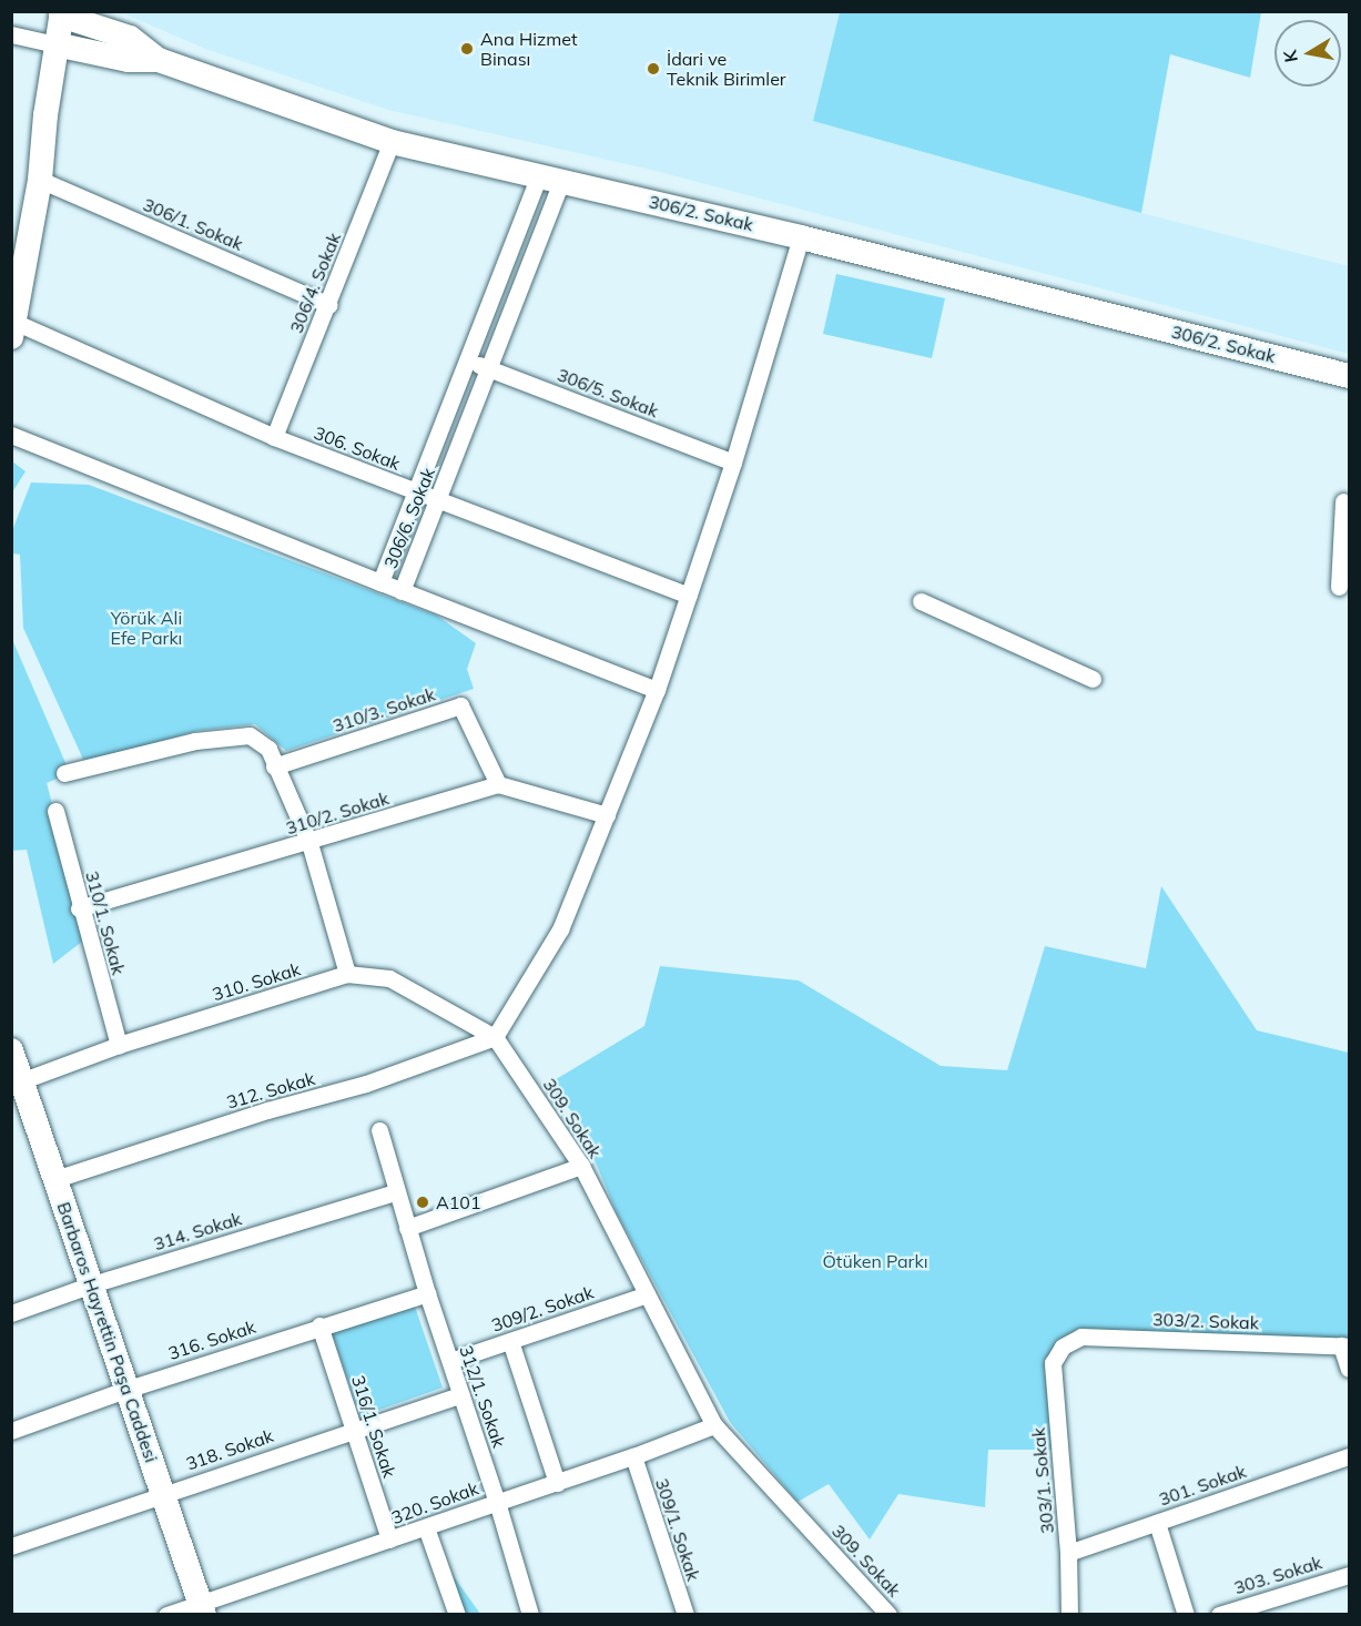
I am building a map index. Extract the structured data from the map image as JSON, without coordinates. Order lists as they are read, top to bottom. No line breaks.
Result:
{"streets":{"street":["306/2. Sokak","306/1. Sokak","306/4. Sokak","306/5. Sokak","306. Sokak","306/6. Sokak","310/3. Sokak","310/2. Sokak","310/1. Sokak","310. Sokak","312. Sokak","309. Sokak","314. Sokak","309/2. Sokak","303/2. Sokak","Barbaros Hayrettin Paşa Caddesi","316. Sokak","312/1. Sokak","316/1. Sokak","318. Sokak","303/1. Sokak","301. Sokak","320. Sokak","309/1. Sokak","303. Sokak"]},"crossings":[["306/2. Sokak","306/4. Sokak"],["306/2. Sokak","306/6. Sokak"],["306/1. Sokak","306/4. Sokak"],["306/4. Sokak","306. Sokak"],["306/5. Sokak","306/6. Sokak"],["306. Sokak","306/6. Sokak"],["310/3. Sokak","310/2. Sokak"],["310/2. Sokak","310/1. Sokak"],["310/1. Sokak","310. Sokak"],["310. Sokak","312. Sokak"],["310. Sokak","309. Sokak"],["310. Sokak","Barbaros Hayrettin Paşa Caddesi"],["312. Sokak","309. Sokak"],["312. Sokak","Barbaros Hayrettin Paşa Caddesi"],["309. Sokak","309/2. Sokak"],["309. Sokak","320. Sokak"],["314. Sokak","Barbaros Hayrettin Paşa Caddesi"],["314. Sokak","312/1. Sokak"],["309/2. Sokak","312/1. Sokak"],["303/2. Sokak","303/1. Sokak"],["Barbaros Hayrettin Paşa Caddesi","316. Sokak"],["Barbaros Hayrettin Paşa Caddesi","318. Sokak"],["Barbaros Hayrettin Paşa Caddesi","320. Sokak"],["316. Sokak","312/1. Sokak"],["316. Sokak","316/1. Sokak"],["312/1. Sokak","318. Sokak"],["312/1. Sokak","320. Sokak"],["316/1. Sokak","318. Sokak"],["316/1. Sokak","320. Sokak"],["303/1. Sokak","301. Sokak"],["320. Sokak","309/1. Sokak"]],"parks":["Yörük Ali Efe Parkı","Ötüken Parkı"],"places":["Ana Hizmet Binası","İdari ve Teknik Birimler","A101"],"north":"left"}
